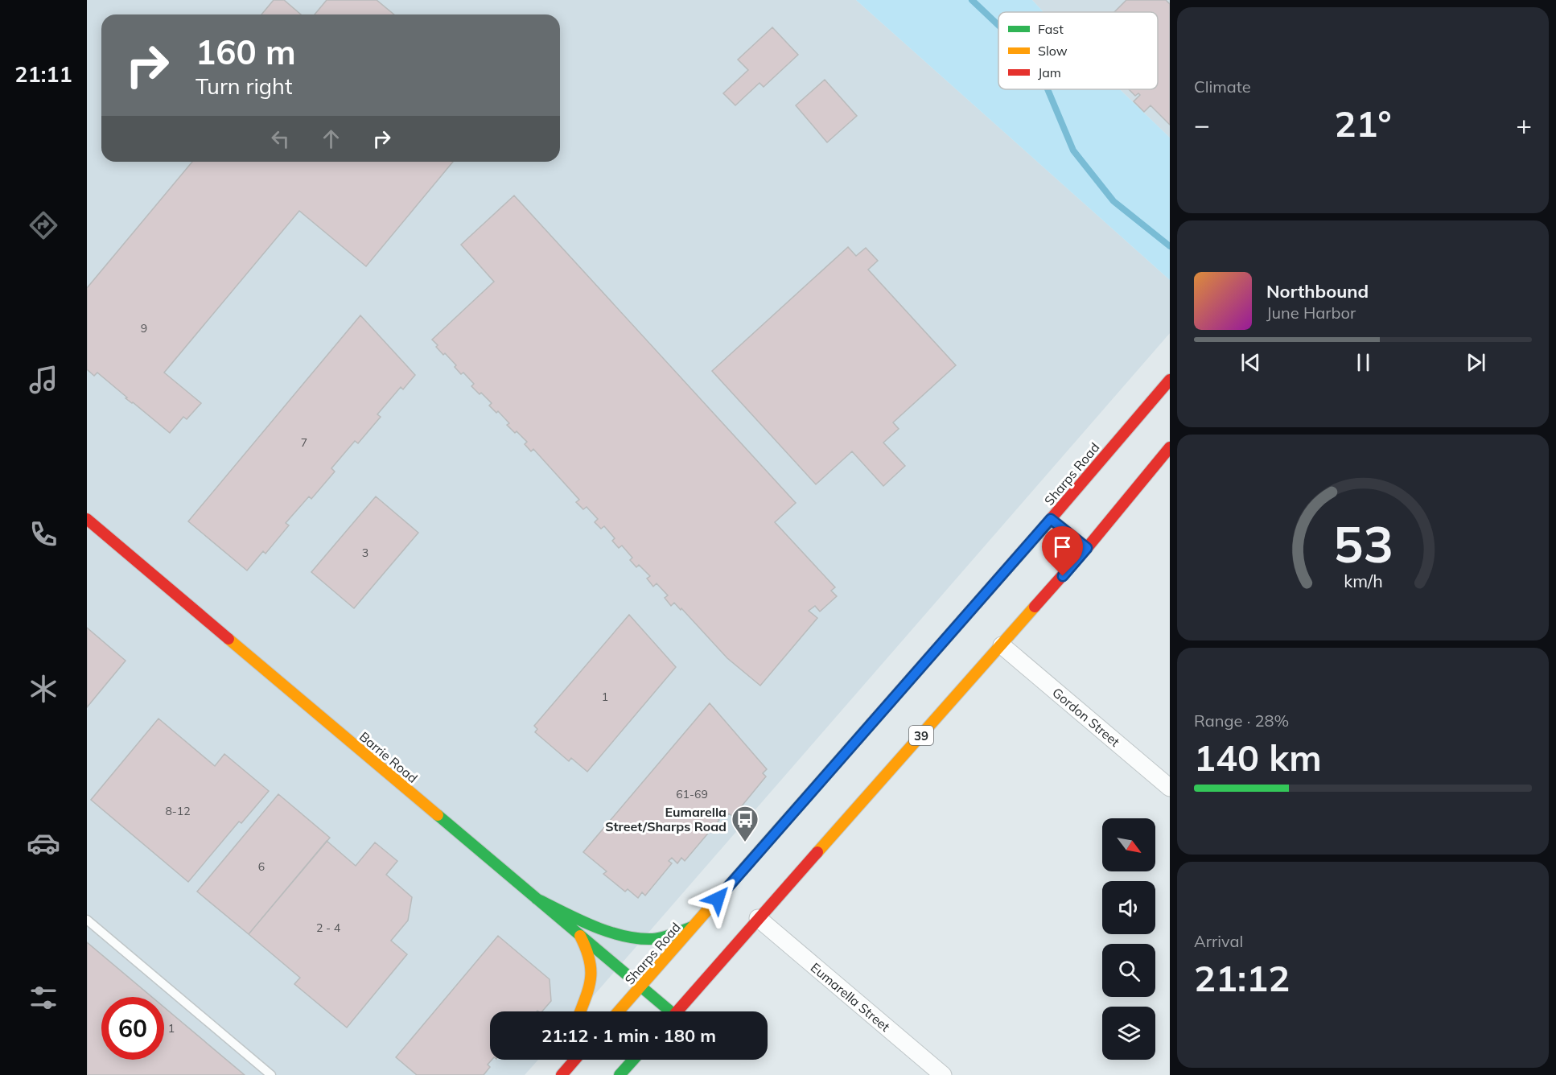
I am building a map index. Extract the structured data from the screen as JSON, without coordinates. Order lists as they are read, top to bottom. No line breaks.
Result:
{"streets":{"main road":["Sharps Road","39","Barrie Road"],"street":["Gordon Street","Eumarella Street"]},"crossings":[["Sharps Road","Barrie Road"],["Gordon Street","39"],["39","Eumarella Street"]],"places":{"bus stop":["Eumarella Street/Sharps Road"]},"house_numbers":["9","7","3","1","61-69","8-12","6","2 - 4","1"],"legend":["Fast","Slow","Jam"],"north":"bottom right","page":{"tabs":"21:11","tile":["Climate",["Range · 28%","140 km"],["Arrival","21:12"]],"turn":["160 m","Turn right"],"heat":["−","21°","+"],"song":["Northbound","June Harbor"],"limit":"60","trip":"21:12 · 1 min · 180 m","gauge":["53","km/h"]}}
